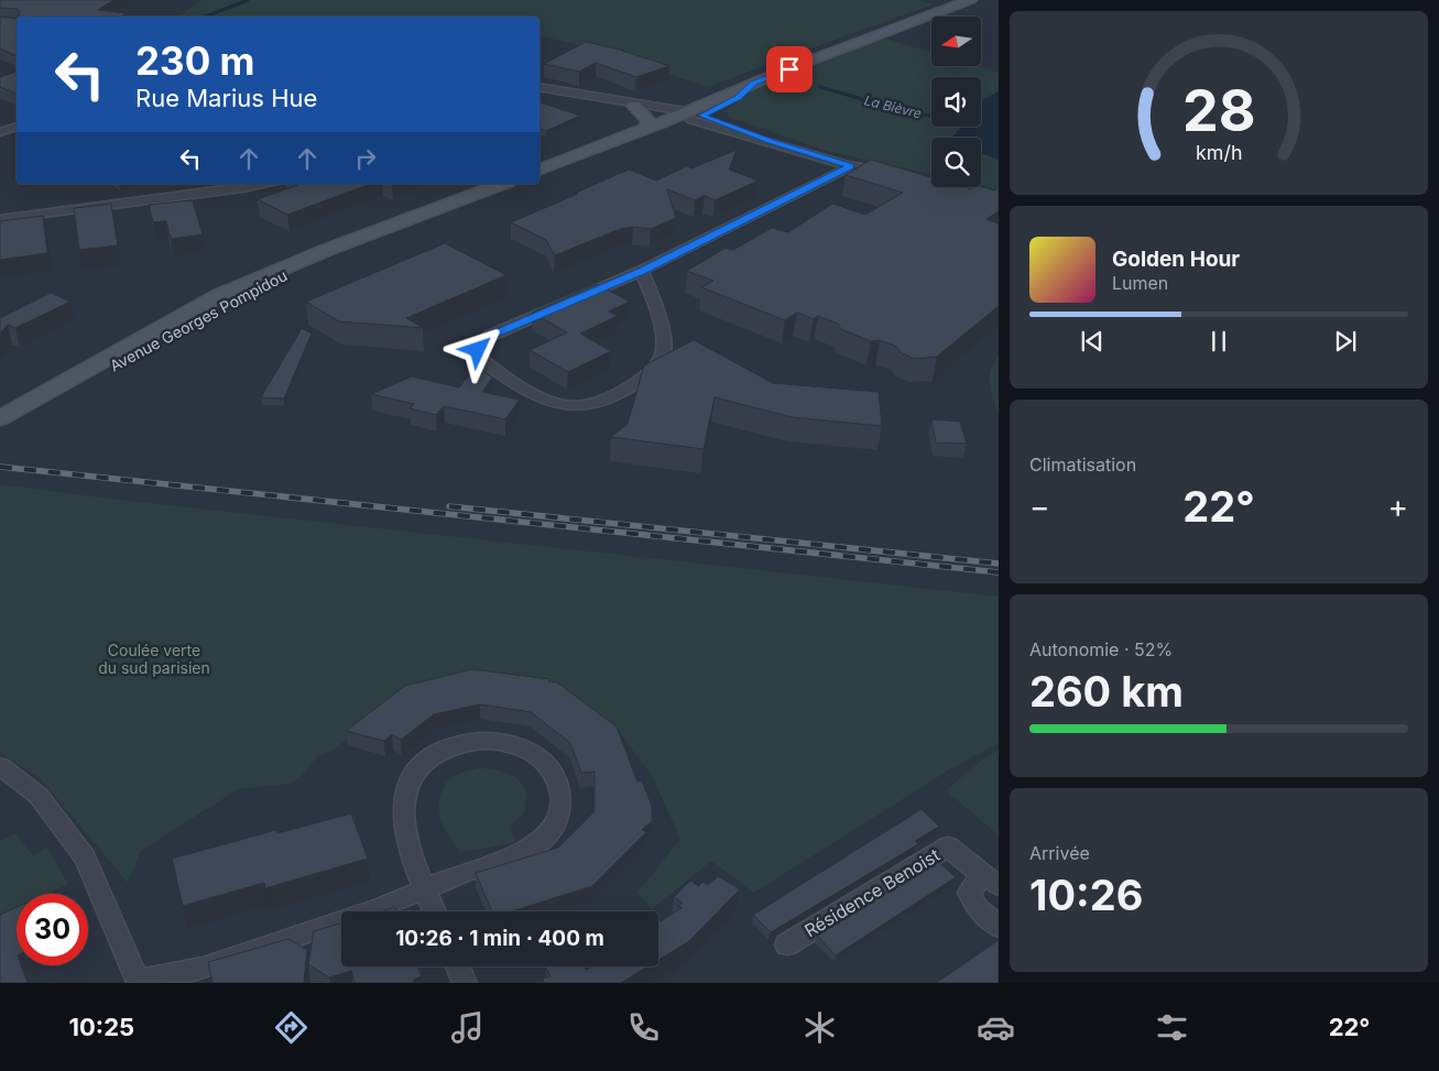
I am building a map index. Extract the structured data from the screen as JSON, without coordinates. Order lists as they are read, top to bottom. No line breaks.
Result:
{"streets":{"main road":["Avenue Georges Pompidou"],"street":["Résidence Benoist"]},"water":["La Bièvre"],"parks":["Coulée verte du sud parisien"],"north":"left","page":{"turn":["230 m","Rue Marius Hue"],"song":["Golden Hour","Lumen"],"tile":["Climatisation",["Autonomie · 52%","260 km"],["Arrivée","10:26"]],"heat":["−","22°","+"],"limit":"30","trip":"10:26 · 1 min · 400 m","tabs":["10:25","22°"],"gauge":["28","km/h"]}}
